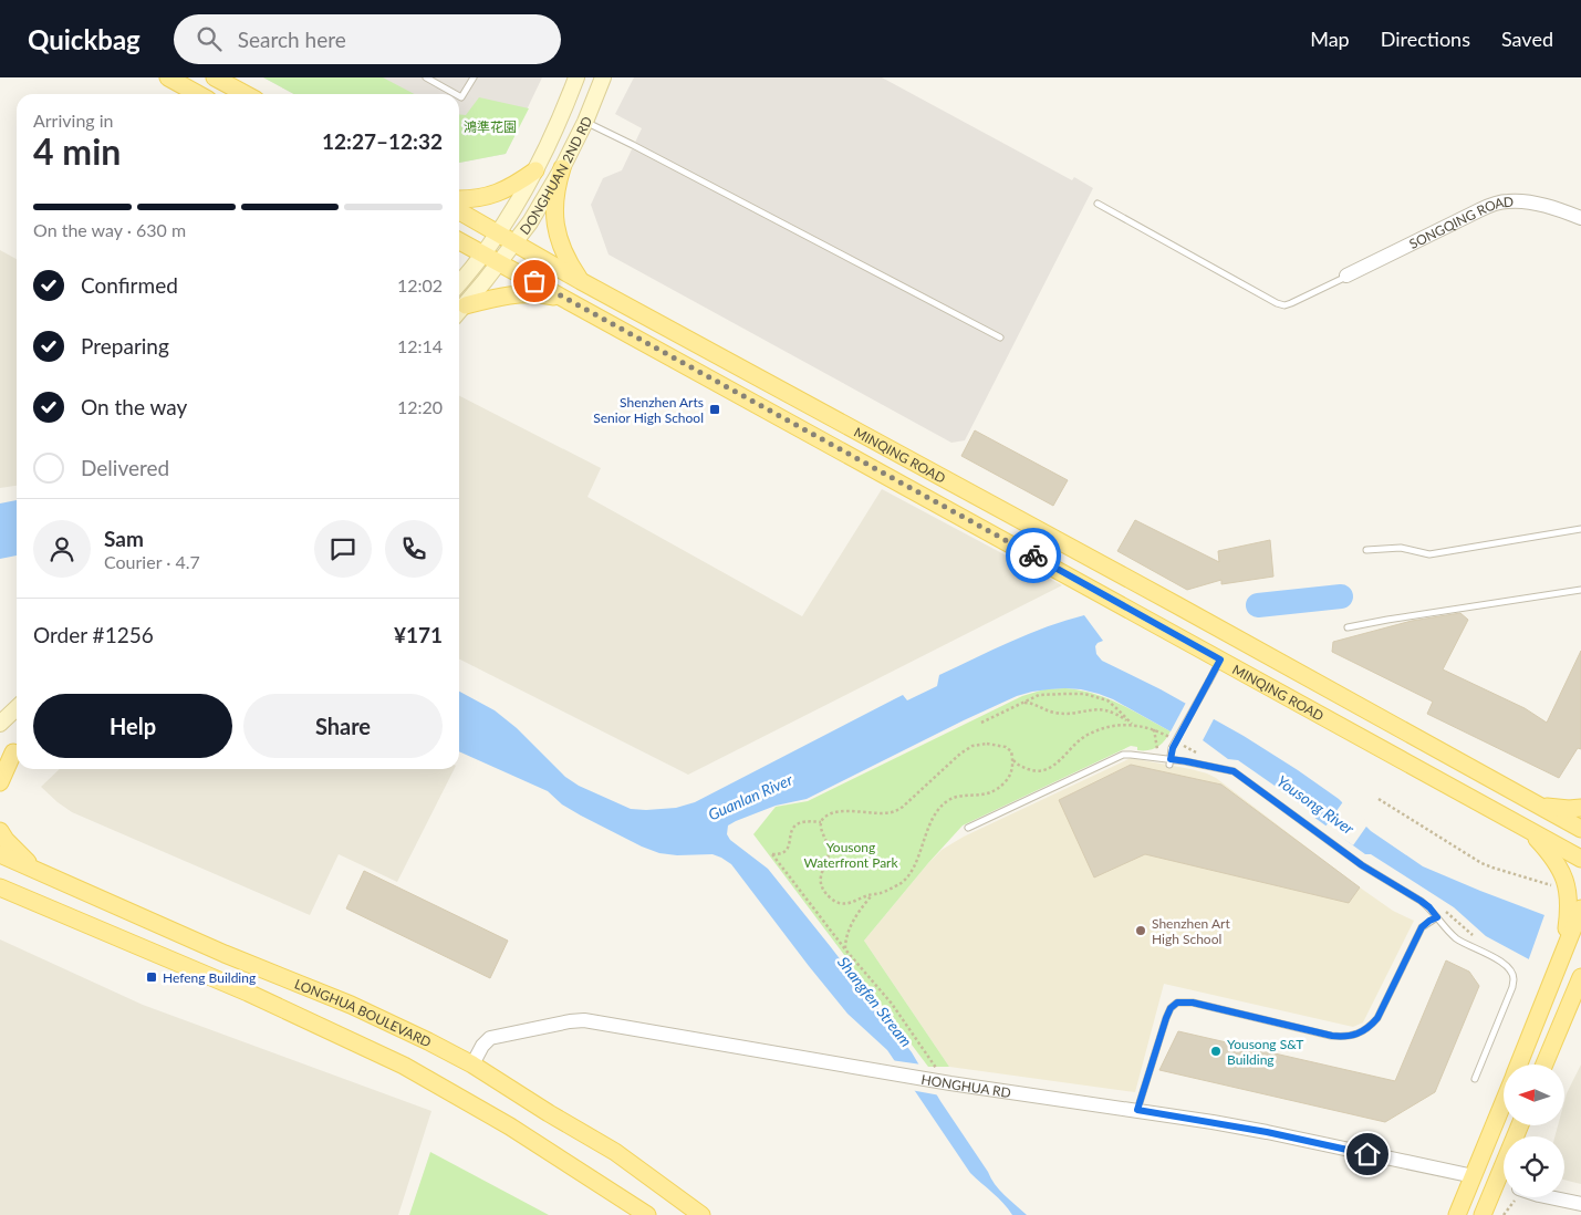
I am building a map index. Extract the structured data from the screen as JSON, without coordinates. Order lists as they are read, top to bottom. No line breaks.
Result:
{"streets":{"main road":["DONGHUAN 2ND RD","MINQING ROAD","LONGHUA BOULEVARD"],"street":["SONGQING ROAD","HONGHUA RD"]},"crossings":[["DONGHUAN 2ND RD","MINQING ROAD"],["LONGHUA BOULEVARD","HONGHUA RD"]],"water":["Guanlan River","Yousong River","Shangfen Stream"],"parks":["鴻準花園","Yousong Waterfront Park"],"places":{"transit":["Shenzhen Arts Senior High School","Hefeng Building"],"other":["Shenzhen Art High School","Yousong S&T Building"]},"north":"left","page":{"header":"Quickbag","search":"Search here","nav":["Map","Directions","Saved"],"heading":["4 min","Arriving in","12:27–12:32"],"panel":["Sam","Courier · 4.7","Order #1256","¥171"],"bar":"On the way · 630 m","list":[["Confirmed","12:02"],["Preparing","12:14"],["On the way","12:20"],"Delivered"],"buttons":["Help","Share"]}}
